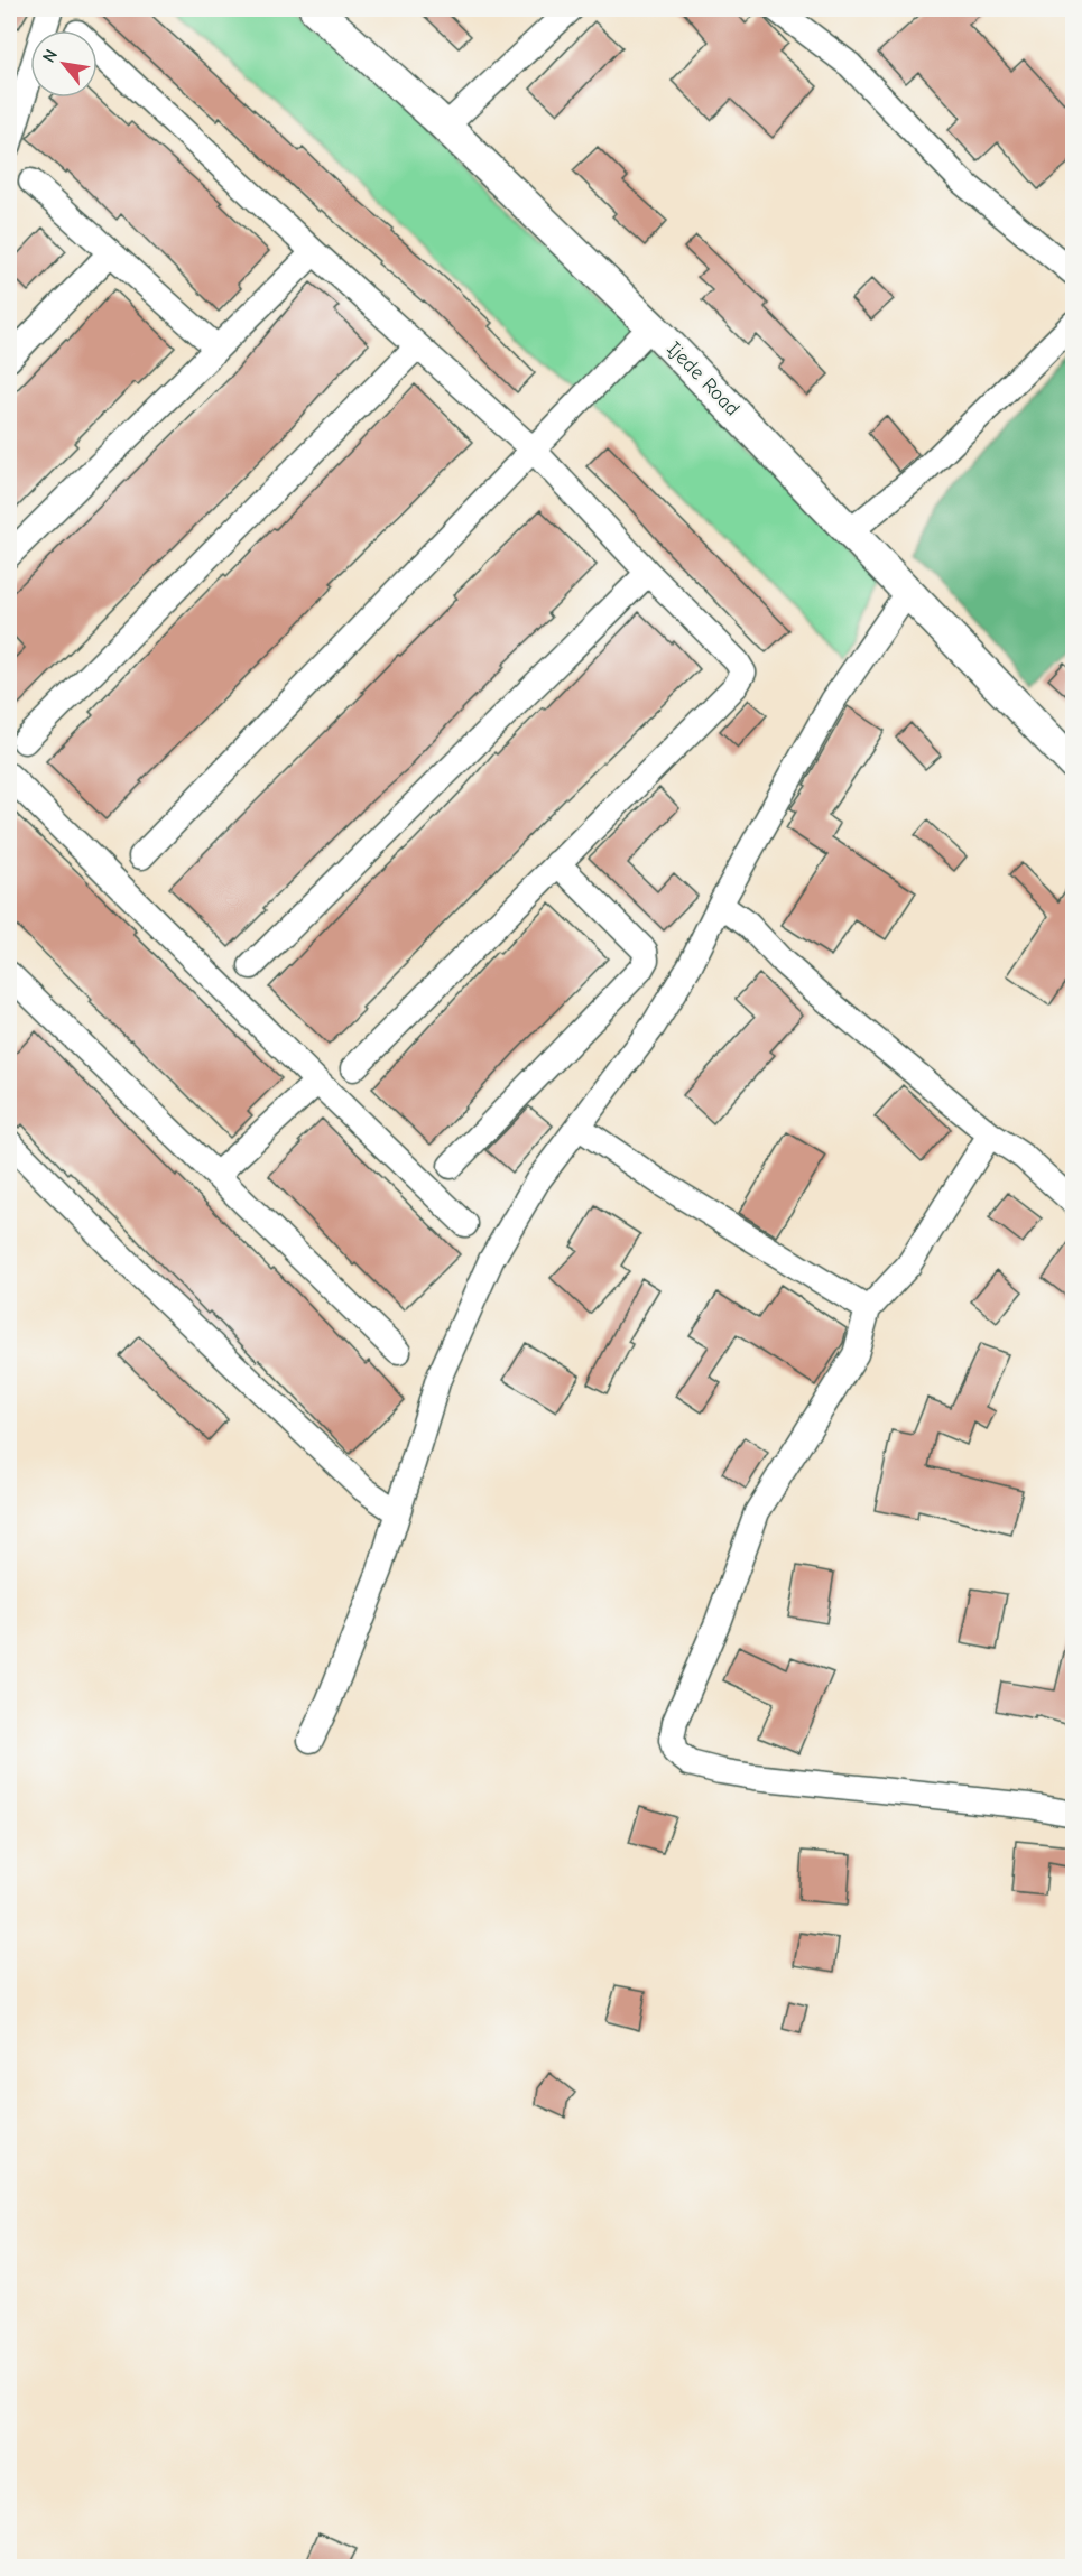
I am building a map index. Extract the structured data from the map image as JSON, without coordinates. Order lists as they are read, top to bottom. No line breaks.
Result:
{"streets":{"main road":["Ijede Road"]},"north":"top left"}
